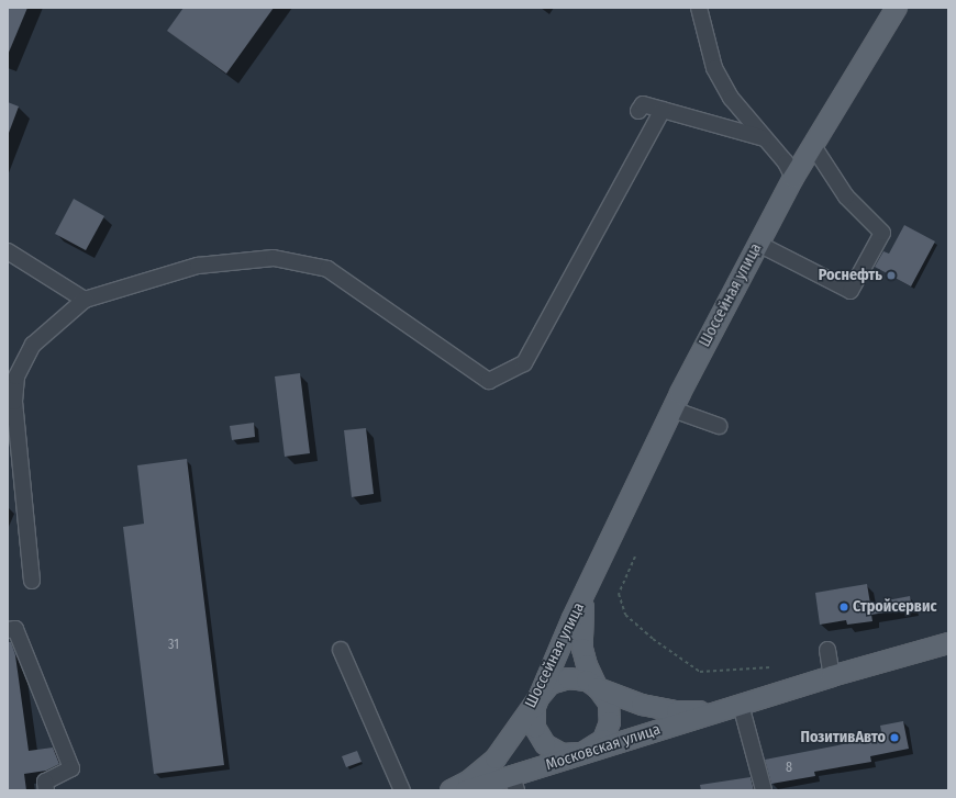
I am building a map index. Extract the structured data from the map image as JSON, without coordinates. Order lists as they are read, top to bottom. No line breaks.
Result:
{"streets":{"main road":["Шоссейная улица","Московская улица"]},"crossings":[["Шоссейная улица","Московская улица"]],"places":["Роснефть","Стройсервис","ПозитивАвто"],"house_numbers":["31","8"]}
